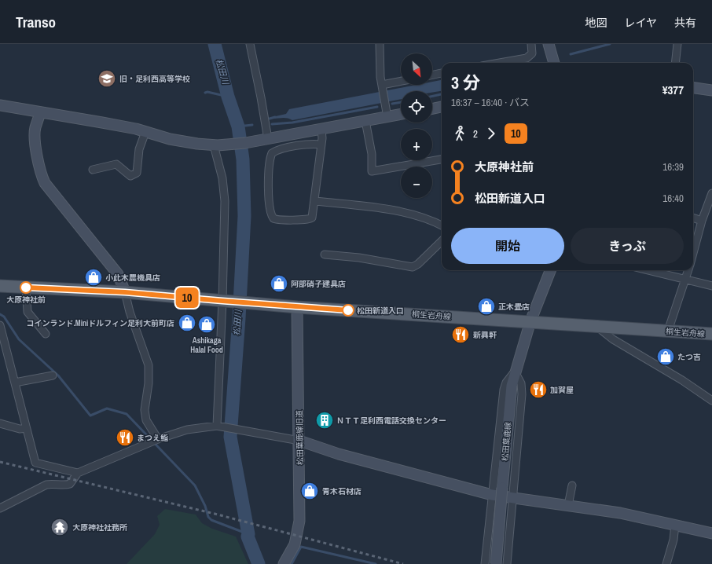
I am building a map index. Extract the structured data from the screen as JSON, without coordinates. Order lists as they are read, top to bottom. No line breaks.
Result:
{"streets":{"main road":["桐生岩舟線"],"street":["松田葉鹿線旧道","松田葉鹿線"]},"crossings":[["桐生岩舟線","松田葉鹿線旧道"],["桐生岩舟線","松田葉鹿線"]],"water":["松田川"],"places":{"school or university":["旧・足利西高等学校"],"shop":["小此木農機具店","阿部硝子建具店","正木畳店","コインランド.Miniドルフィン足利大前町店","Ashikaga Halal Food","たつ吉","青木石材店"],"other":["大原神社前","松田新道入口"],"restaurant":["新興軒","加賀屋","まつえ鮨"],"building":["ＮＴＴ足利西電話交換センター"],"temple":["大原神社社務所"]},"lines":["bus line 10"],"north":"bottom right","page":{"header":"Transo","nav":["地図","レイヤ","共有"],"on_map":"10","map_buttons":["+","−"],"heading":["3 分","16:37 – 16:40 · バス","¥377"],"legs":["2","10"],"list":[{"name":"大原神社前","value":"16:39"},{"name":"松田新道入口","value":"16:40"}],"buttons":["開始","きっぷ"]}}
